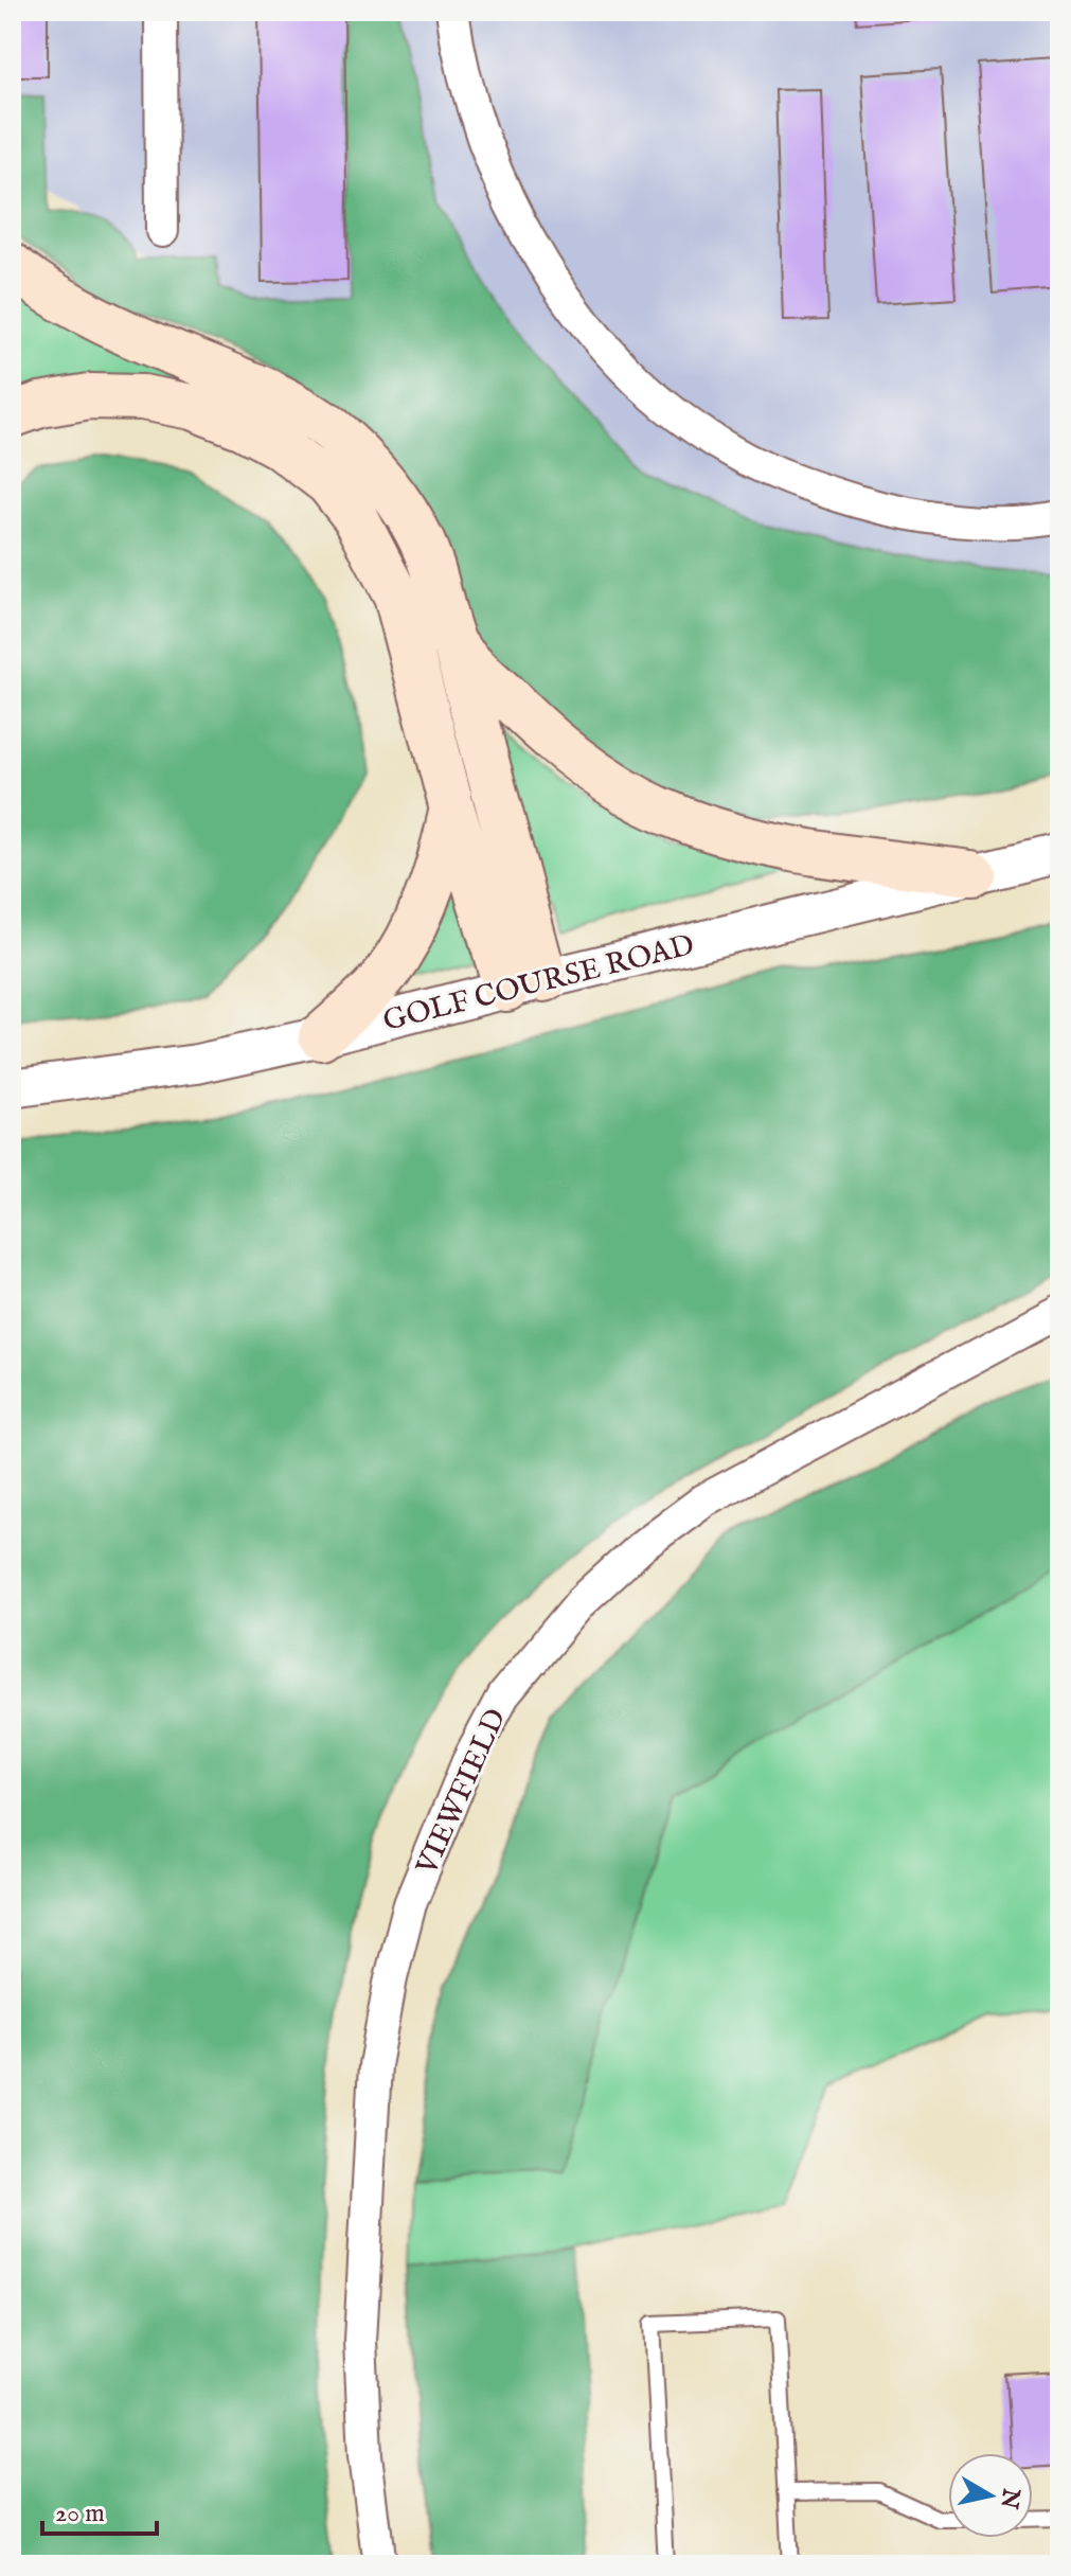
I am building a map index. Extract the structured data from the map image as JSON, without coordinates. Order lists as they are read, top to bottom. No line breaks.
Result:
{"streets":{"street":["GOLF COURSE ROAD","VIEWFIELD"]},"scale_bar":"20 m","north":"right"}
